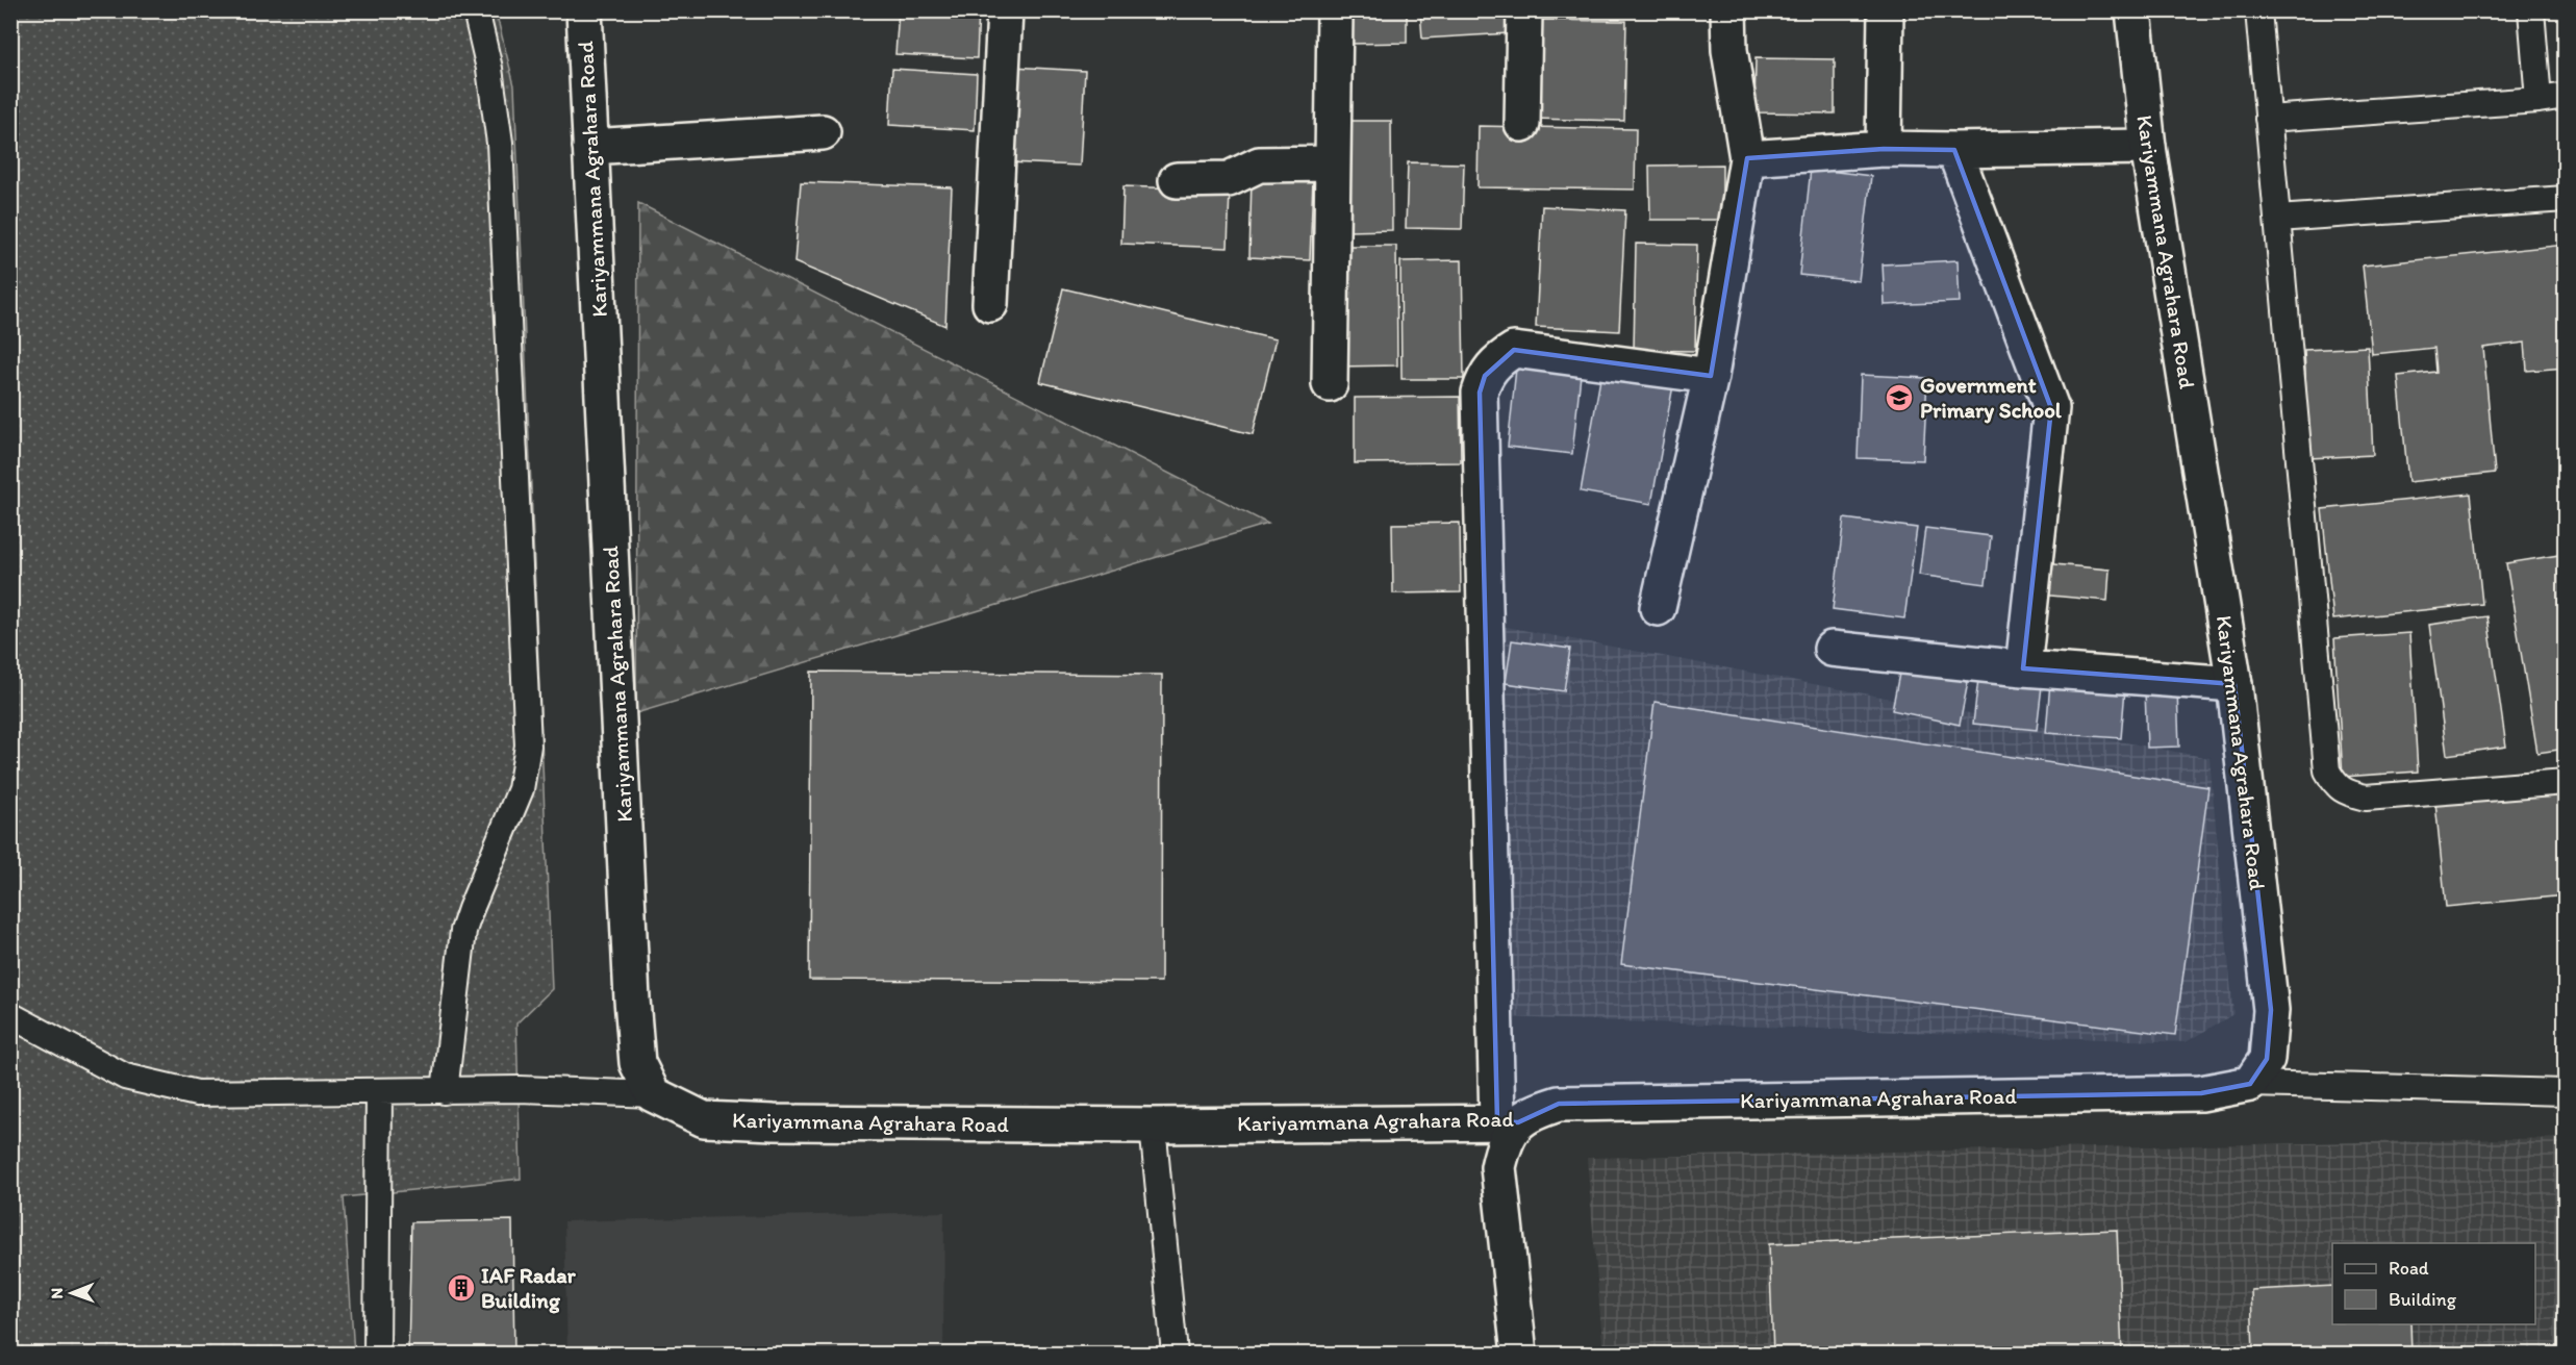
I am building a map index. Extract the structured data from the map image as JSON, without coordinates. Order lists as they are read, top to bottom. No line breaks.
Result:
{"streets":{"street":["Kariyammana Agrahara Road"]},"places":{"school or university":["Government Primary School"],"building":["IAF Radar Building"]},"legend":["Road","Building"],"north":"left"}
